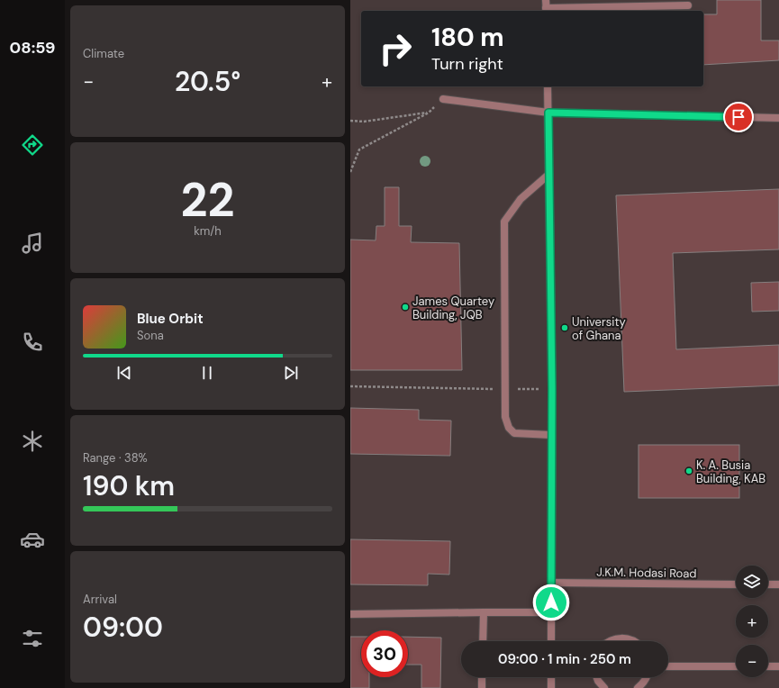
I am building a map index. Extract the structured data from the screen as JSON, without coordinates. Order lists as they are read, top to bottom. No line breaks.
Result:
{"streets":{"street":["J.K.M. Hodasi Road"]},"places":["James Quartey Building, JQB","University of Ghana","K. A. Busia Building, KAB"],"page":{"tabs":"08:59","tile":["Climate",["22","km/h"],["Range · 38%","190 km"],["Arrival","09:00"]],"turn":["180 m","Turn right"],"heat":["−","20.5°","+"],"song":["Blue Orbit","Sona"],"map_buttons":["+","−"],"limit":"30","trip":"09:00 · 1 min · 250 m"}}
